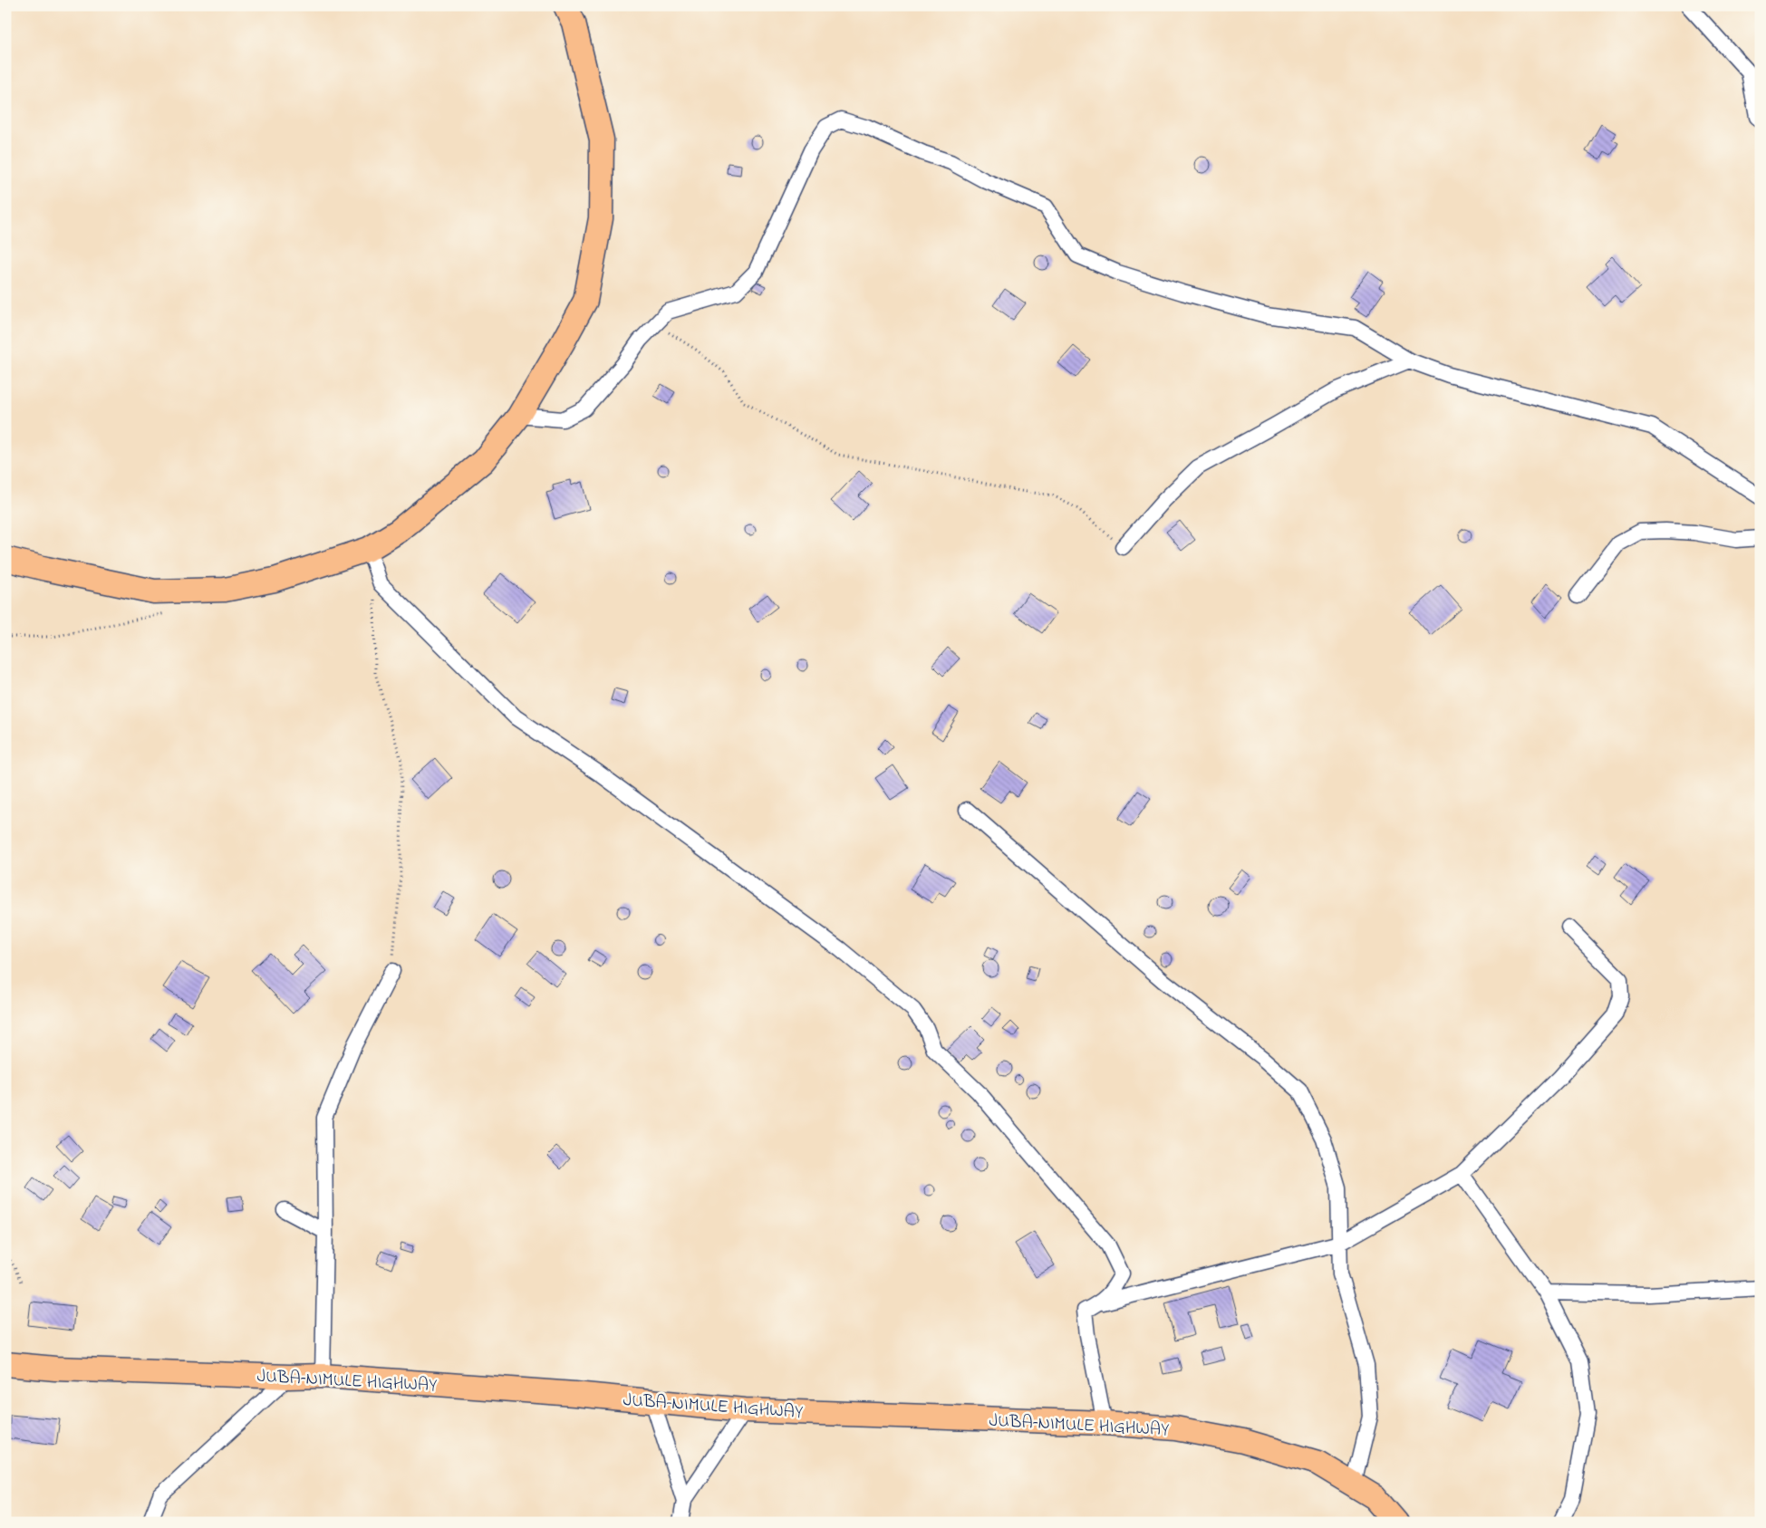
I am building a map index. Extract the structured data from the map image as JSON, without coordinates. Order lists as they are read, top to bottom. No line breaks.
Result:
{"streets":{"main road":["JUBA–NIMULE HIGHWAY"]}}
